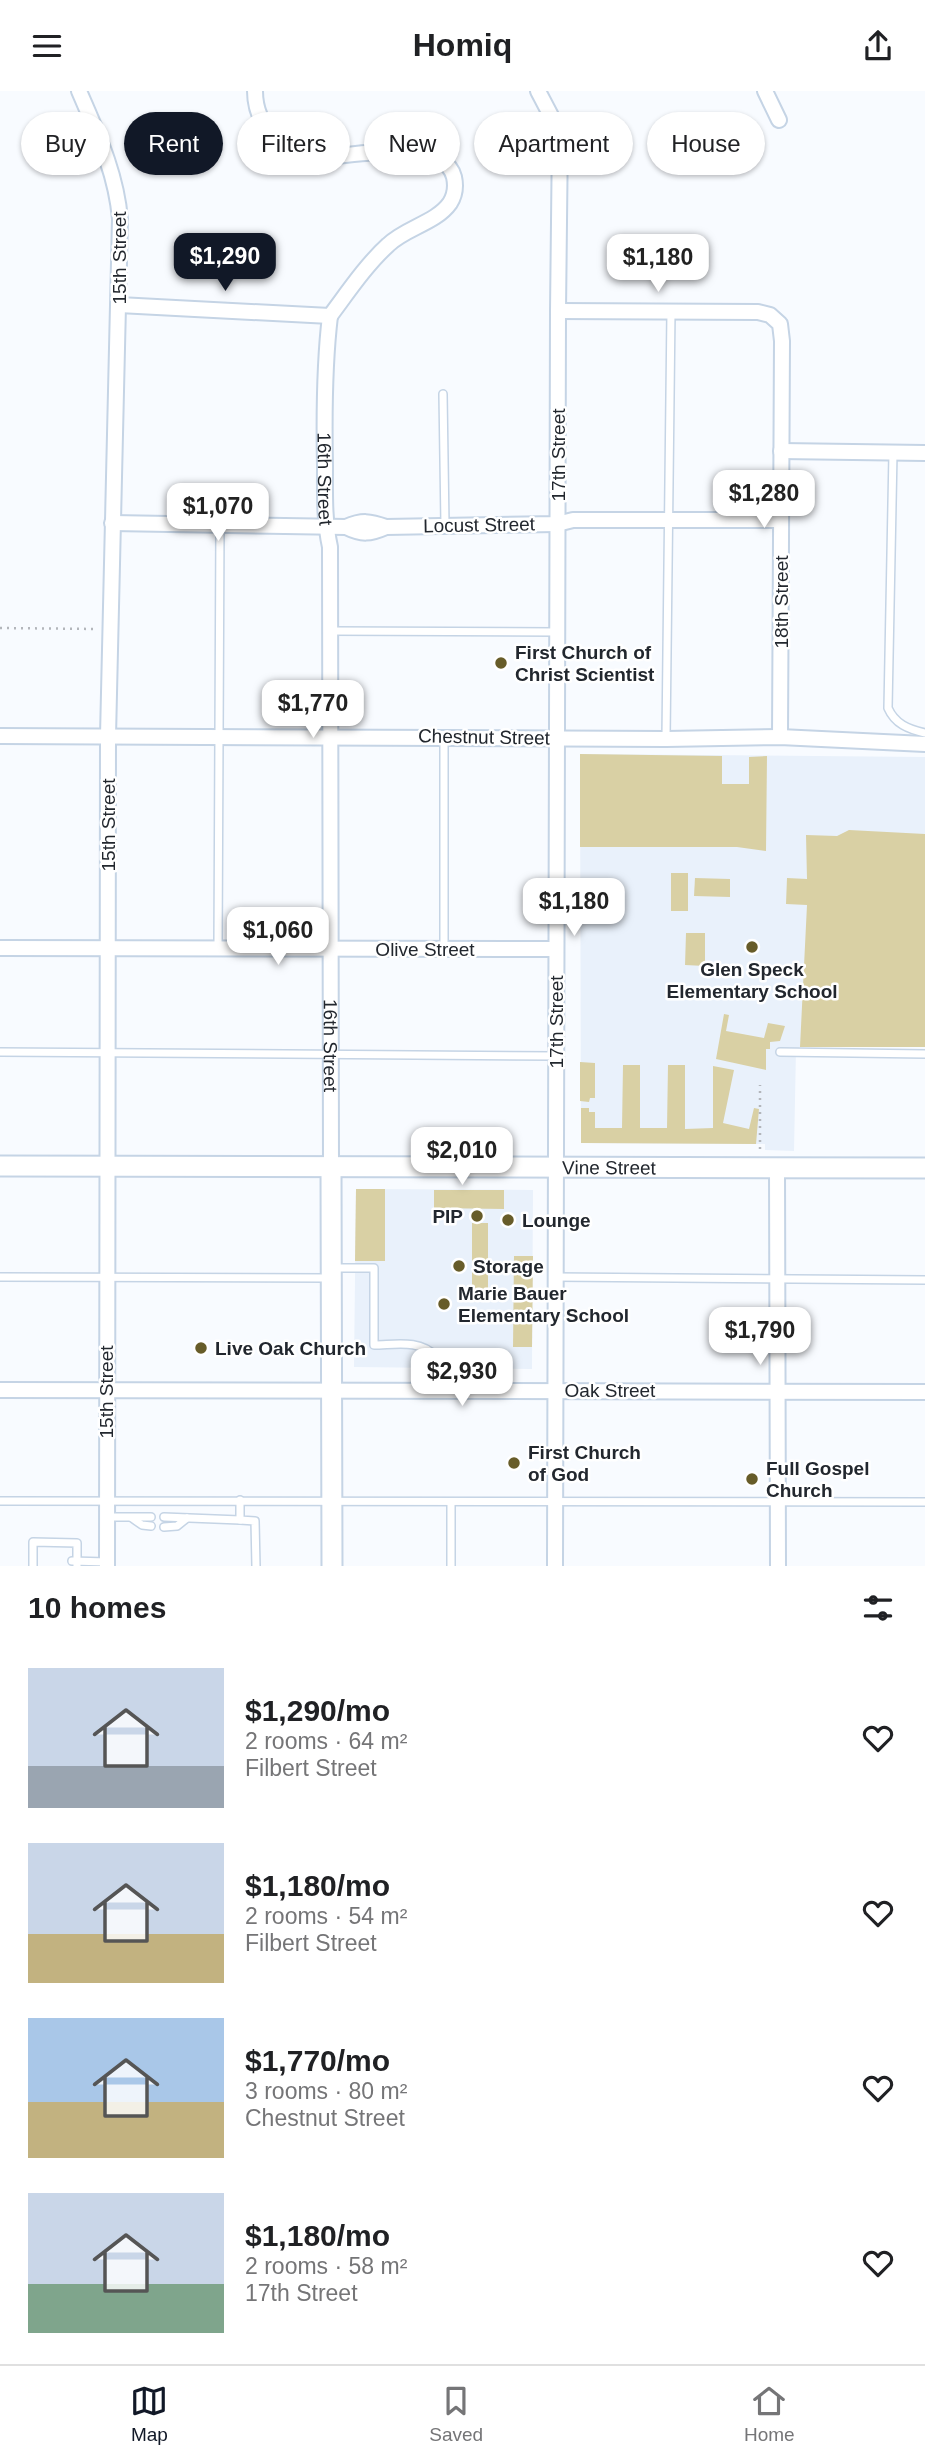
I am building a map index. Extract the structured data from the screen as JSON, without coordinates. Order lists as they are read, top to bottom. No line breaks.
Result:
{"streets":{"street":["15th Street","17th Street","16th Street","Locust Street","18th Street","Chestnut Street","Olive Street","Vine Street","Oak Street"]},"crossings":[["15th Street","Locust Street"],["15th Street","Chestnut Street"],["15th Street","Olive Street"],["15th Street","Vine Street"],["15th Street","Oak Street"],["17th Street","Locust Street"],["17th Street","Chestnut Street"],["17th Street","Olive Street"],["17th Street","Vine Street"],["17th Street","Oak Street"],["16th Street","Locust Street"],["16th Street","Chestnut Street"],["16th Street","Olive Street"],["16th Street","Vine Street"],["16th Street","Oak Street"],["Locust Street","18th Street"],["18th Street","Chestnut Street"]],"places":["First Church of Christ Scientist","Glen Speck Elementary School","PIP","Lounge","Storage","Marie Bauer Elementary School","Live Oak Church","First Church of God","Full Gospel Church"],"page":{"header":"Homiq","chip":["Buy","Rent","Filters","New","Apartment","House"],"price":["$1,290","$1,180","$1,280","$1,070","$1,770","$1,180","$1,060","$2,010","$1,790","$2,930"],"heading":"10 homes","list":[{"name":"$1,290/mo","note":"2 rooms · 64 m² · Filbert Street"},{"name":"$1,180/mo","note":"2 rooms · 54 m² · Filbert Street"},{"name":"$1,770/mo","note":"3 rooms · 80 m² · Chestnut Street"},{"name":"$1,180/mo","note":"2 rooms · 58 m² · 17th Street"}],"tabs":["Map","Saved","Home"]}}
